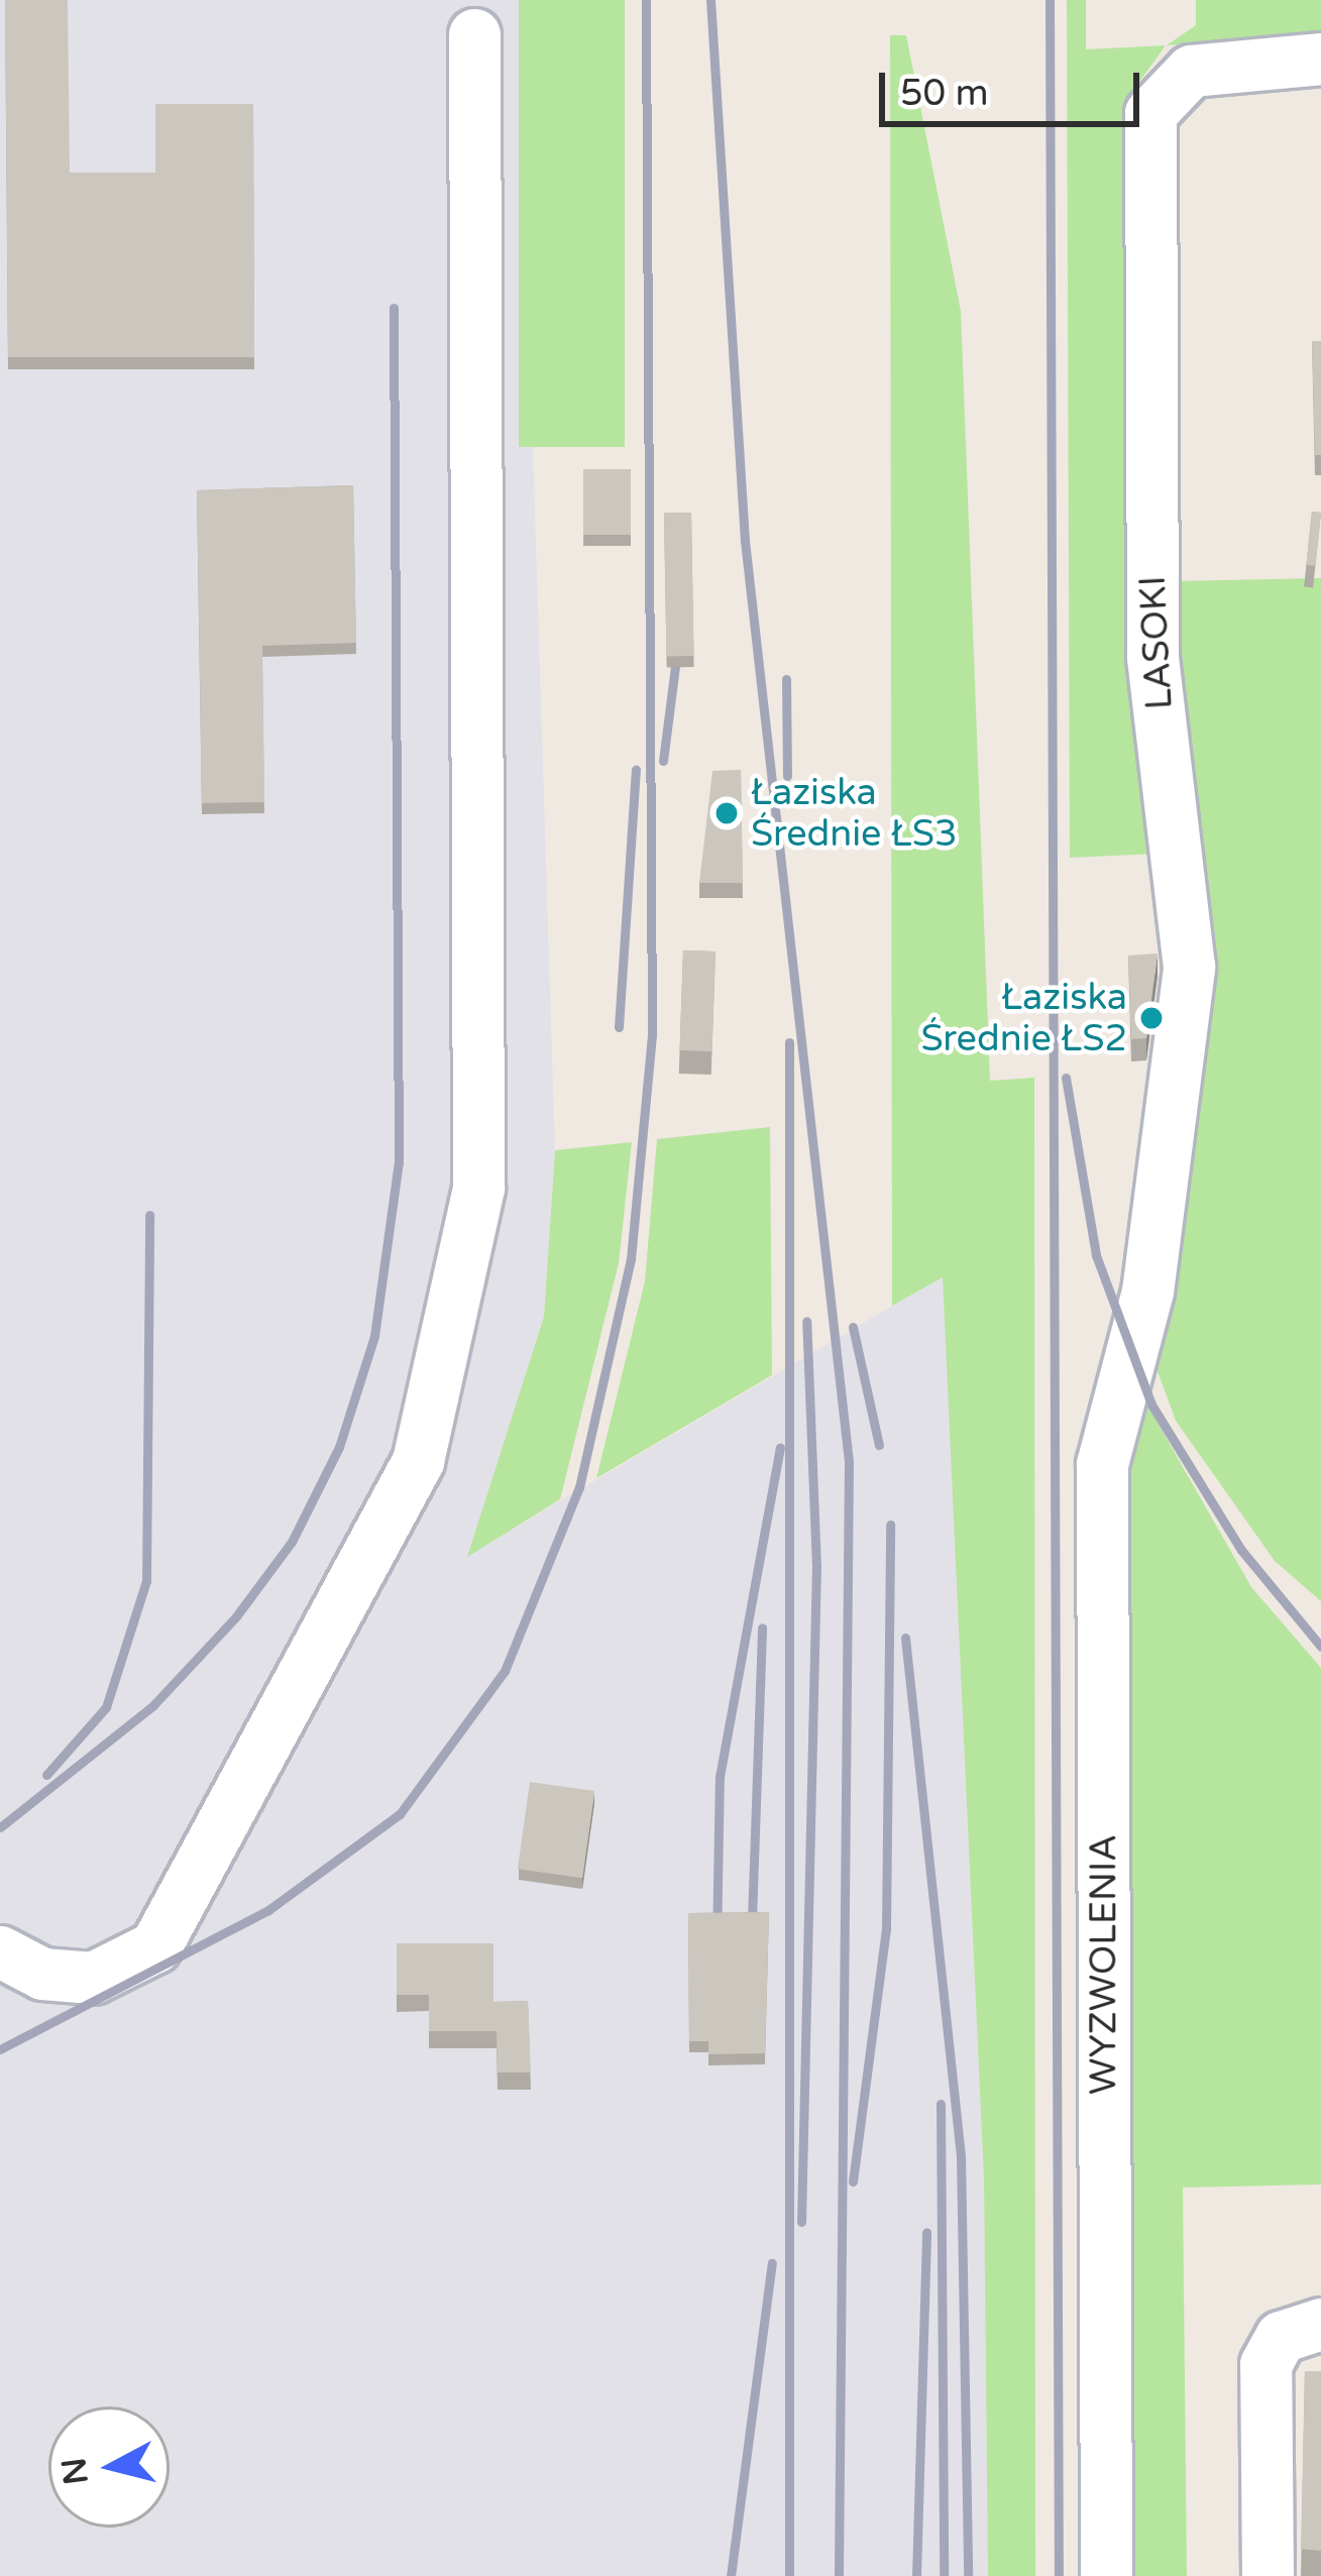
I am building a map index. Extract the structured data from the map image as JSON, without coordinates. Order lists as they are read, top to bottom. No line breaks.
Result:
{"streets":{"street":["LASOKI","WYZWOLENIA"]},"crossings":[["LASOKI","WYZWOLENIA"]],"places":["Łaziska Średnie ŁS3","Łaziska Średnie ŁS2"],"scale_bar":"50 m","north":"left"}
